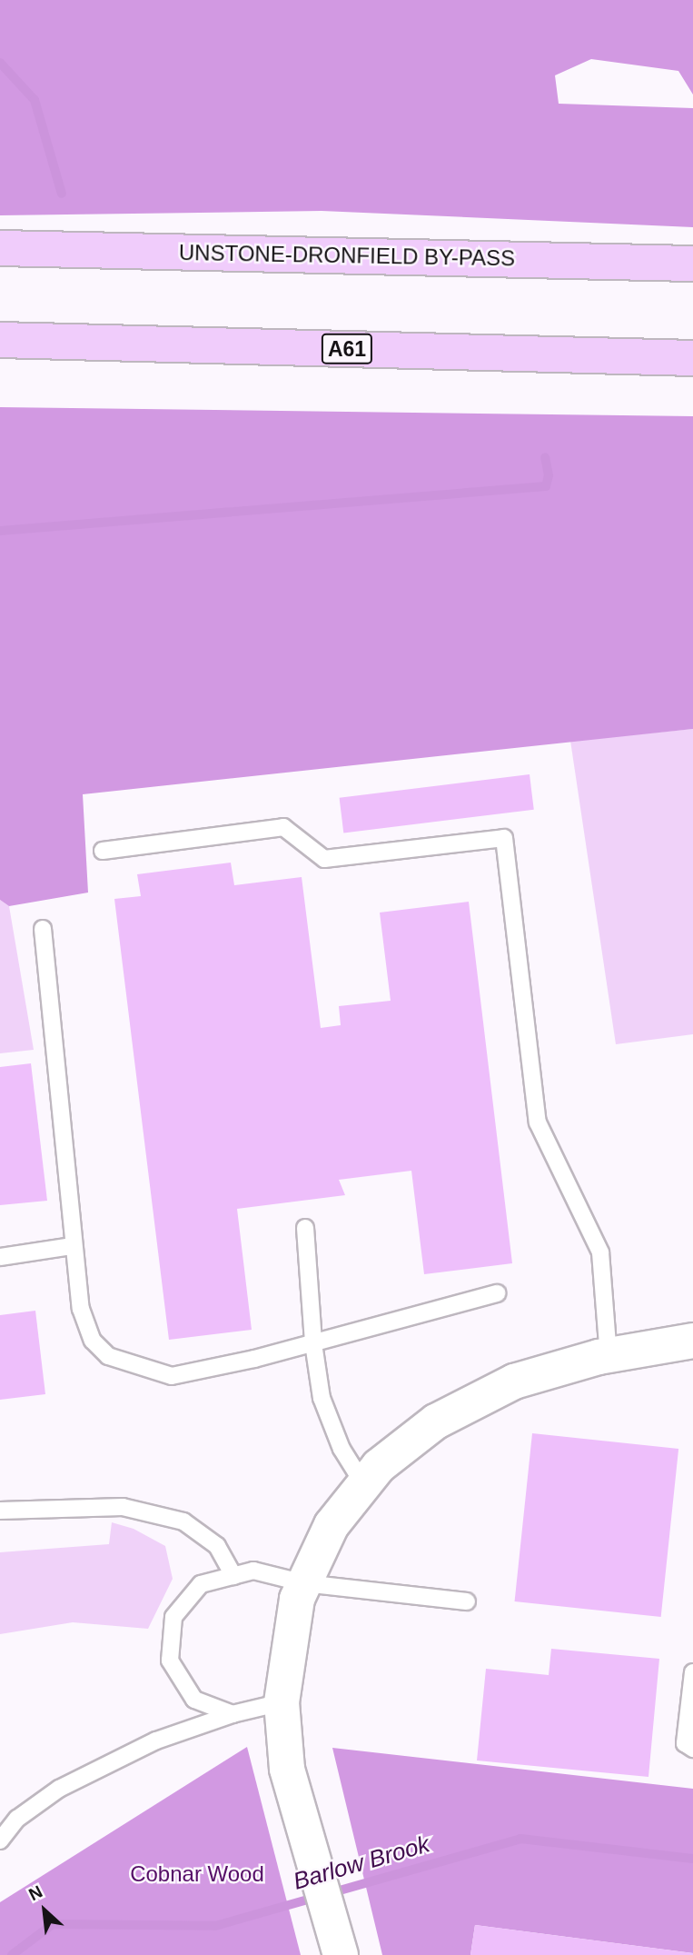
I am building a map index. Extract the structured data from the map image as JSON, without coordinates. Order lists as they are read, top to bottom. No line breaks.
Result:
{"streets":{"highway":["UNSTONE-DRONFIELD BY-PASS","A61"]},"water":["Barlow Brook"],"parks":["Cobnar Wood"],"north":"top left"}
